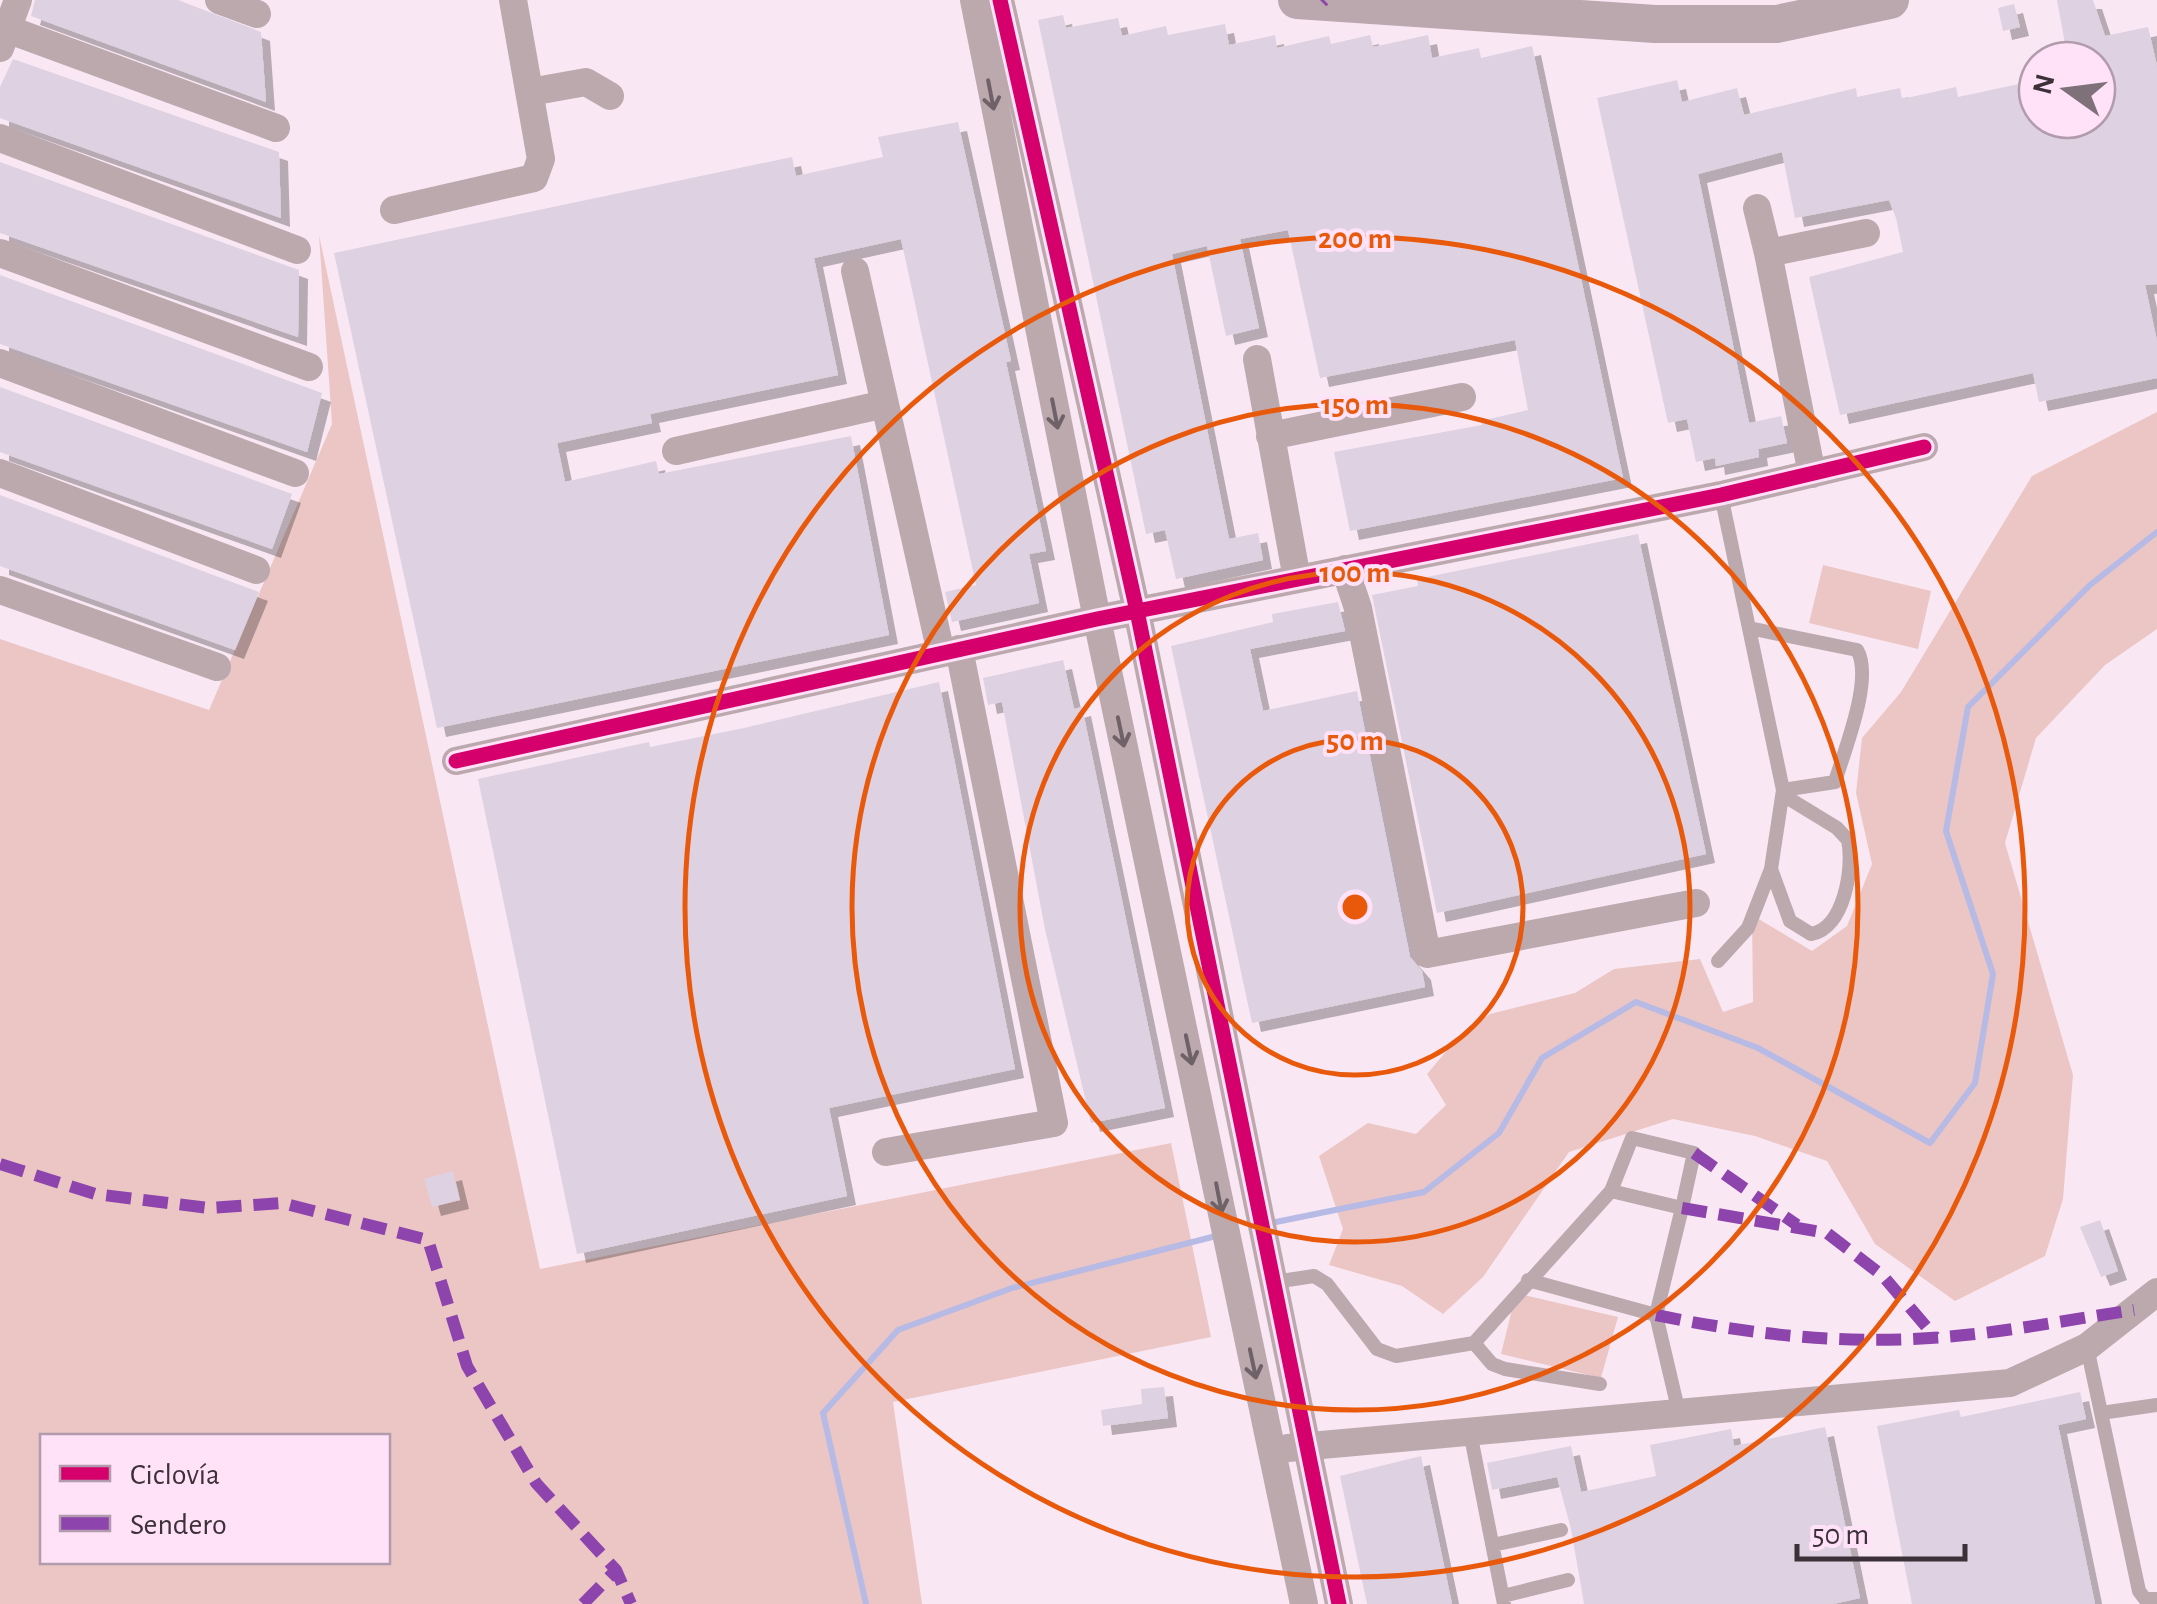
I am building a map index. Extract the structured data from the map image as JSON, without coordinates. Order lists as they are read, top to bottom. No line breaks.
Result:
{"legend":["Ciclovía","Sendero"],"scale_bar":"50 m","north":"left","rings":["200 m","150 m","100 m","50 m"]}
